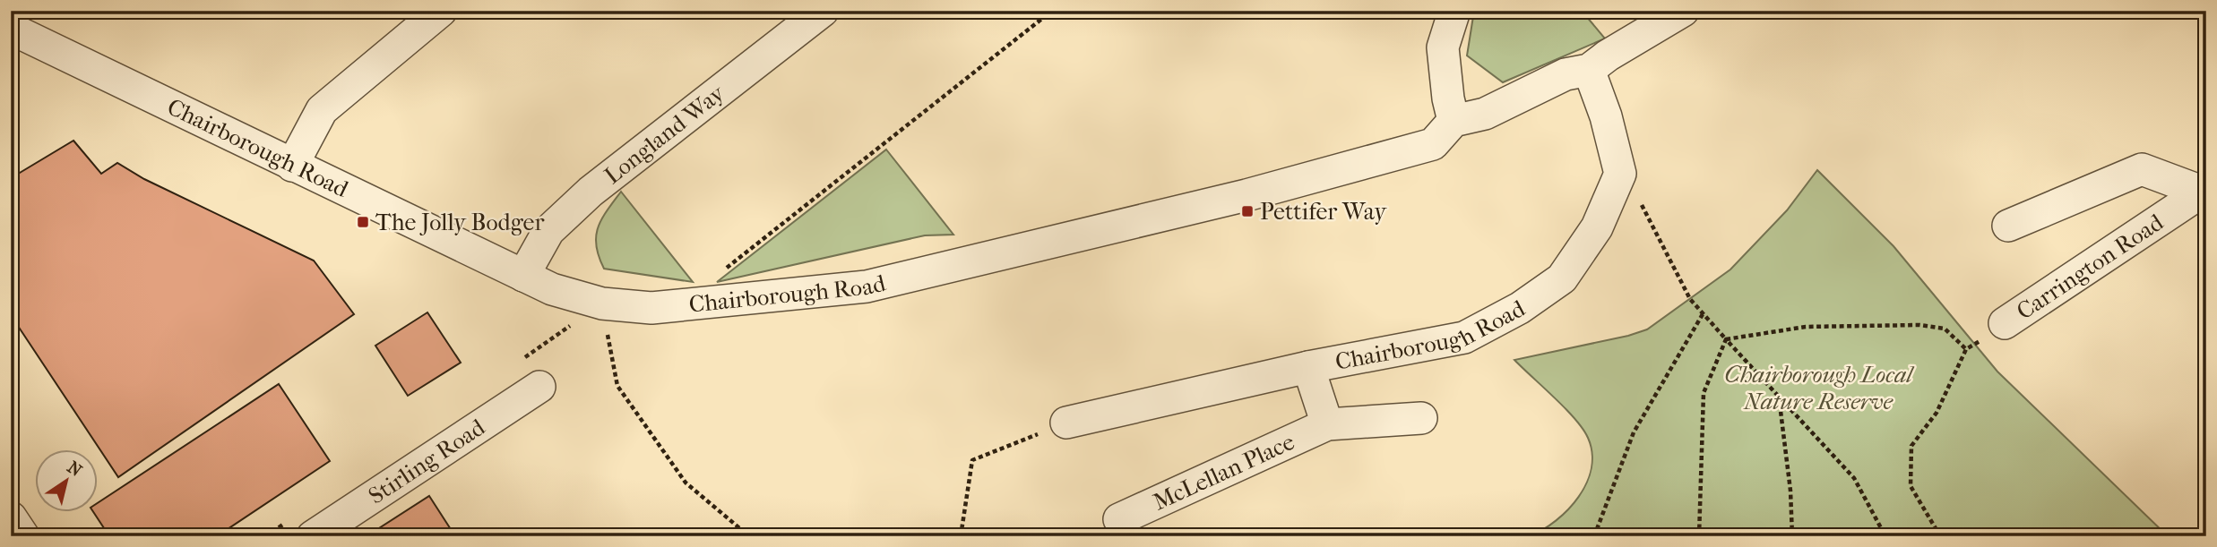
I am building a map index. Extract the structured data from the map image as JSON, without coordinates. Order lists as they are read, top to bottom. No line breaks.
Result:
{"streets":{"street":["Longland Way","Chairborough Road","Carrington Road","Stirling Road","McLellan Place"]},"crossings":[["Longland Way","Chairborough Road"]],"parks":["Chairborough Local Nature Reserve"],"places":{"transit":["Pettifer Way","The Jolly Bodger"]},"north":"top right"}
